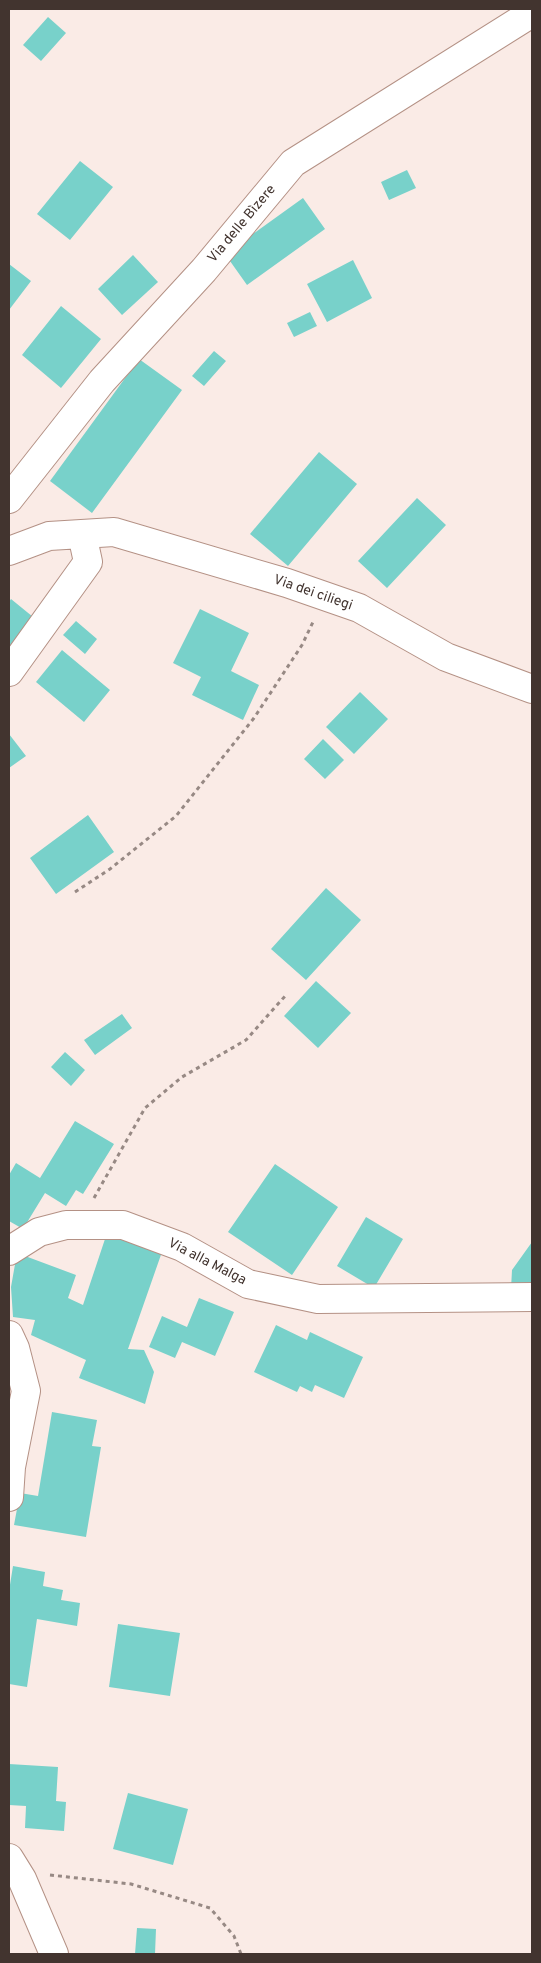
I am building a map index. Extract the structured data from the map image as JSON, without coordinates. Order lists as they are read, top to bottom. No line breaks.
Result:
{"streets":{"street":["Via delle Bìzere","Via dei ciliegi","Via alla Malga"]}}
